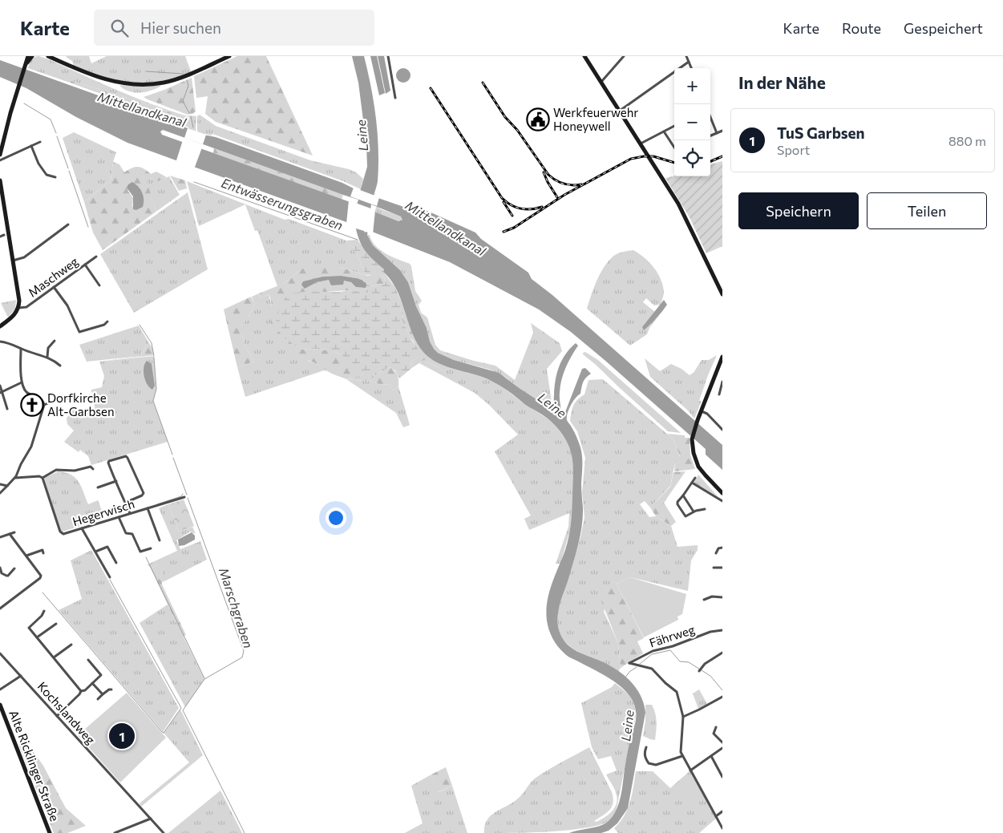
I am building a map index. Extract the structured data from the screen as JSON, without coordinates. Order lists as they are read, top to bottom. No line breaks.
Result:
{"streets":{"street":["Maschweg","Hegerwisch","Fährweg","Kochslandweg","Alte Ricklinger Straße"]},"water":["Mittellandkanal","Leine","Entwässerungsgraben","Marschgraben"],"places":{"public building":["Werkfeuerwehr Honeywell"],"church":["Dorfkirche Alt-Garbsen"]},"page":{"header":"Karte","search":"Hier suchen","nav":["Karte","Route","Gespeichert"],"heading":"In der Nähe","map_buttons":["+","−"],"list":[{"mark":"1","name":"TuS Garbsen","note":"Sport","value":"880 m"}],"buttons":["Speichern","Teilen"],"pins":"1"}}
